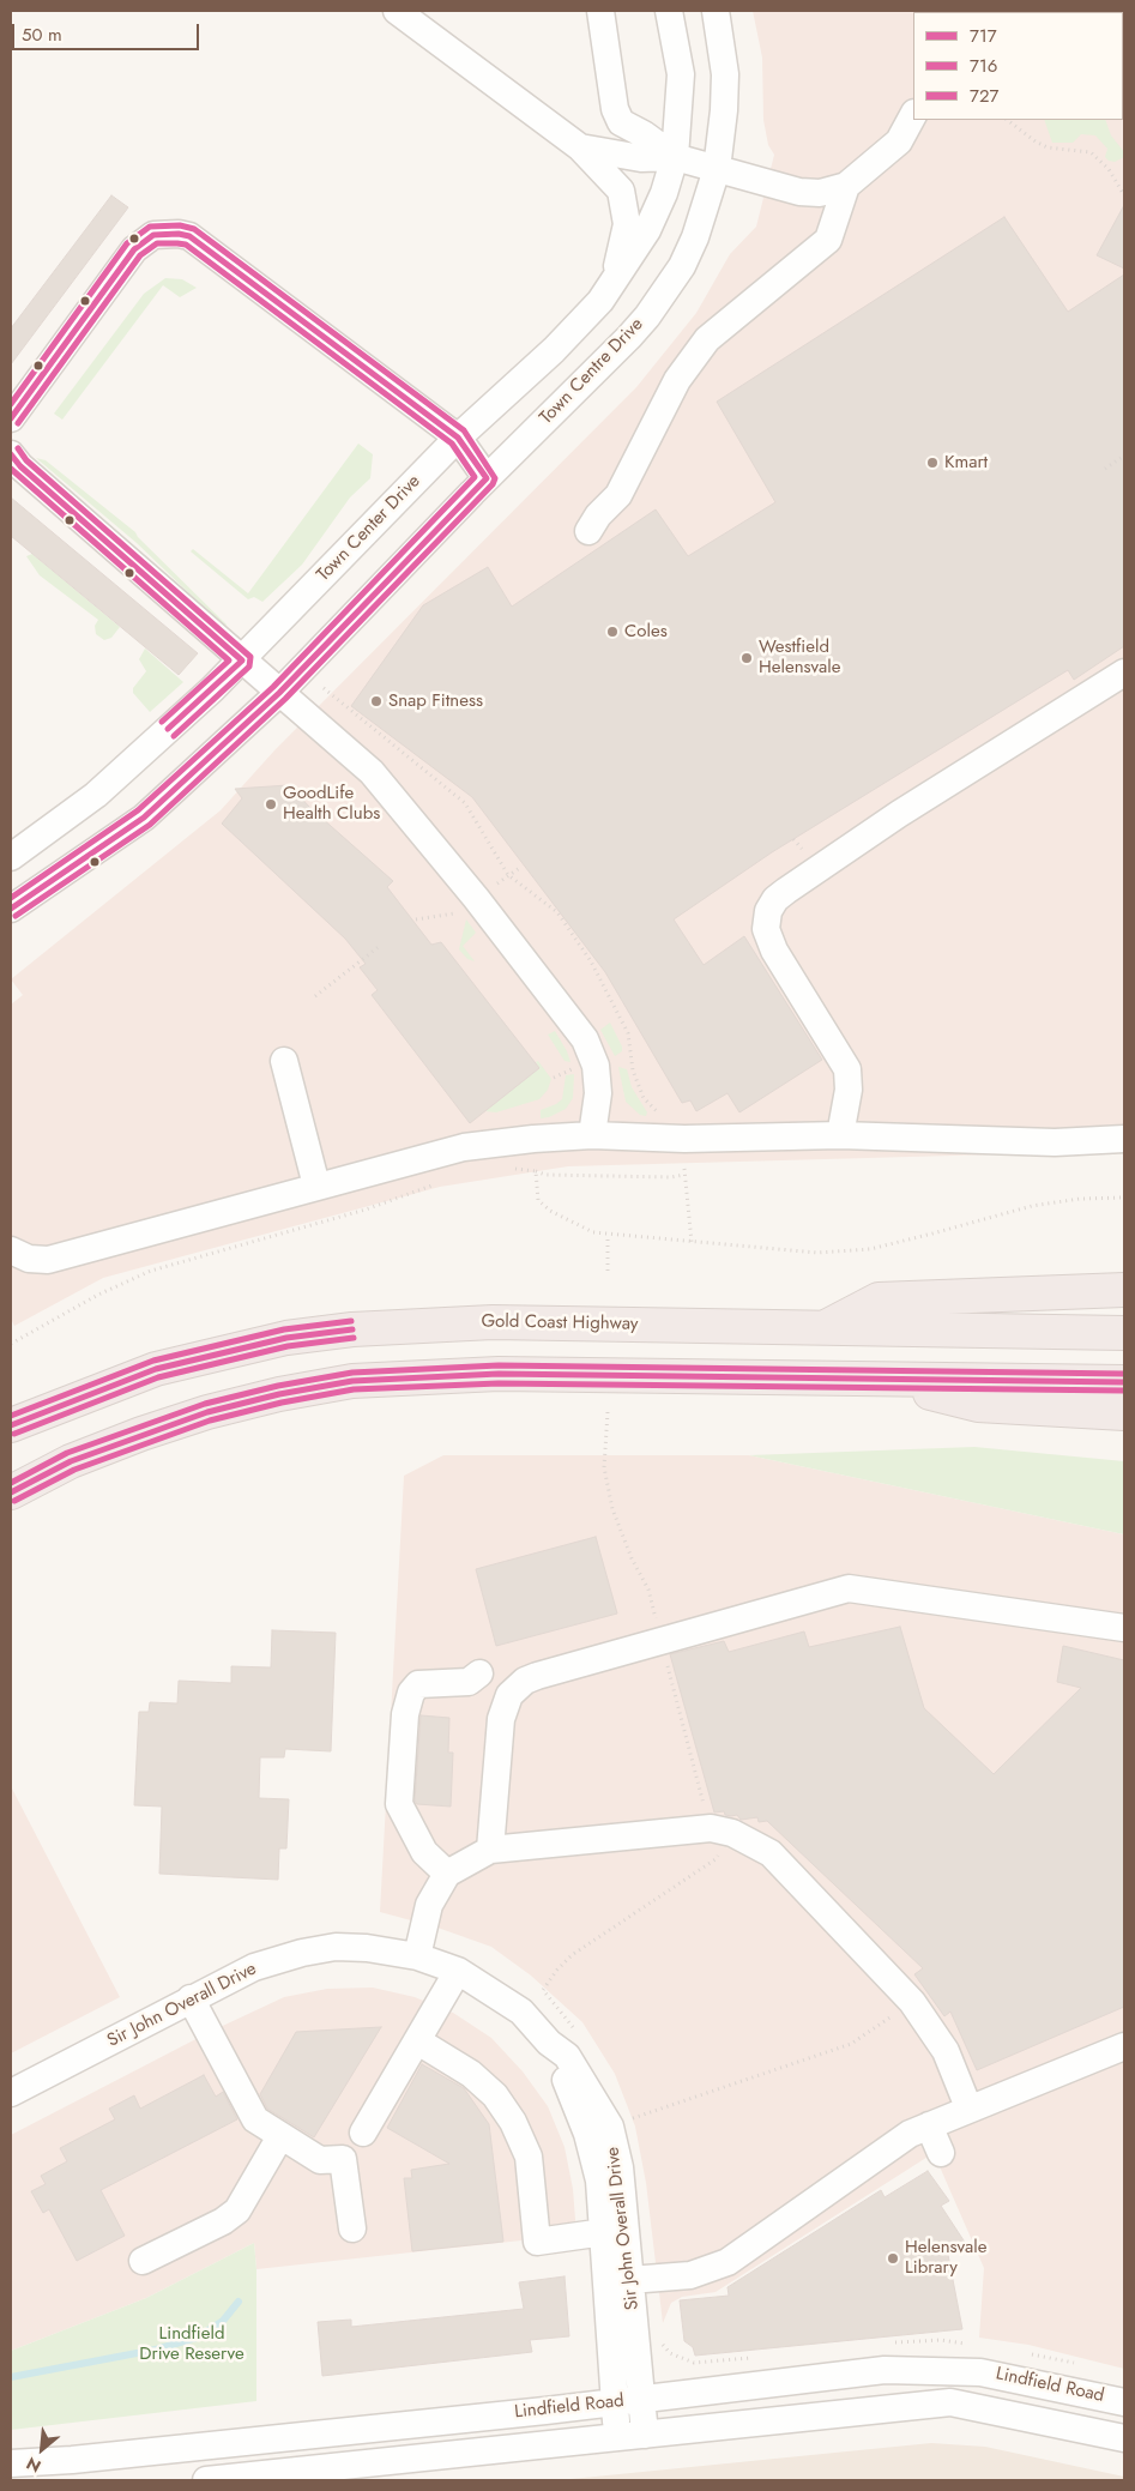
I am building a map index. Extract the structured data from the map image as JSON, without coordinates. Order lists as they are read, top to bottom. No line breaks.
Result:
{"streets":{"highway":["Gold Coast Highway"],"street":["Town Centre Drive","Town Center Drive","Sir John Overall Drive","Lindfield Road"]},"crossings":[["Sir John Overall Drive","Lindfield Road"]],"parks":["Lindfield Drive Reserve"],"places":["Kmart","Coles","Westfield Helensvale","Snap Fitness","GoodLife Health Clubs","Helensvale Library"],"lines":["transit line 727","transit line 717","transit line 716"],"legend":["717","716","727"],"scale_bar":"50 m","north":"bottom left"}
